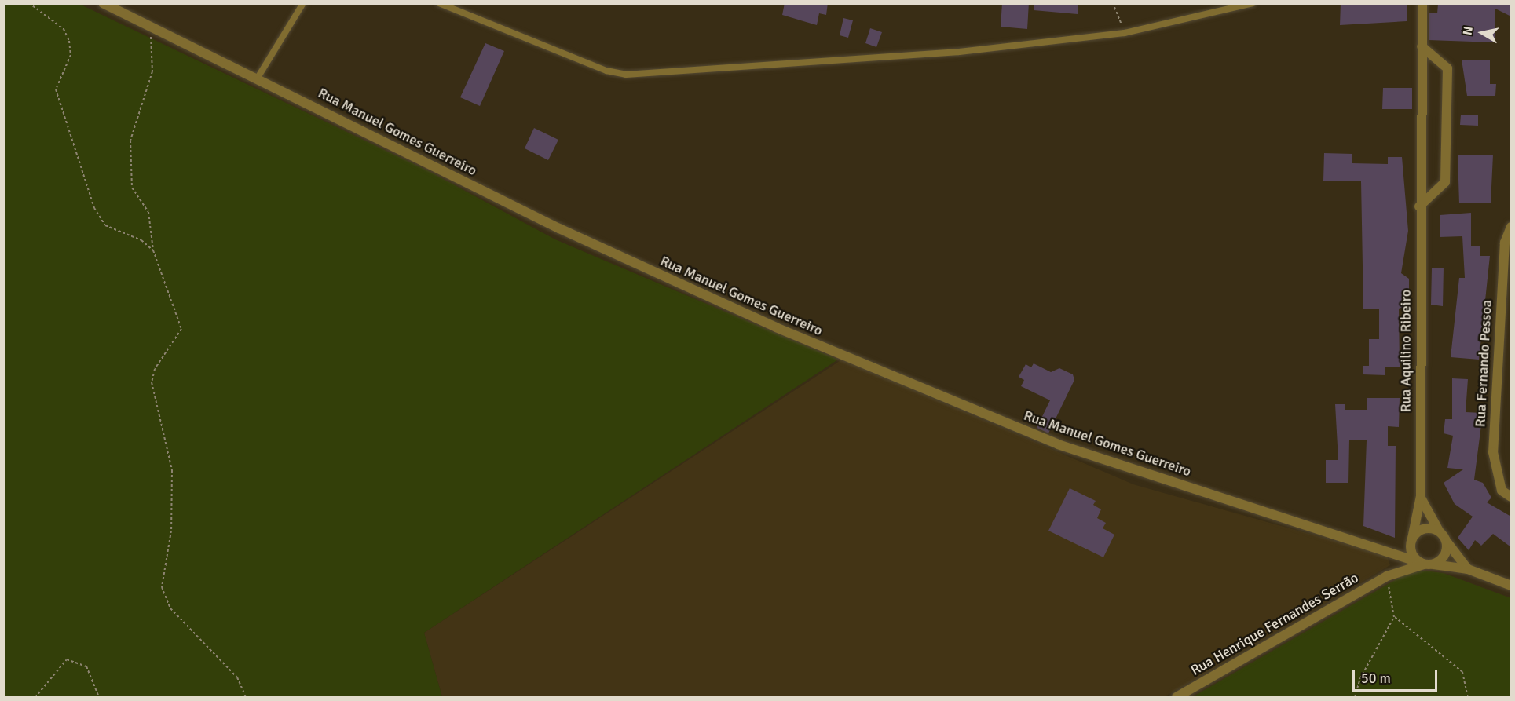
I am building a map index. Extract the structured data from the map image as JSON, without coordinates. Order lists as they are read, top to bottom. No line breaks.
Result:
{"streets":{"street":["Rua Manuel Gomes Guerreiro","Rua Aquilino Ribeiro","Rua Fernando Pessoa","Rua Henrique Fernandes Serrão"]},"crossings":[["Rua Manuel Gomes Guerreiro","Rua Aquilino Ribeiro"]],"scale_bar":"50 m","north":"left"}
